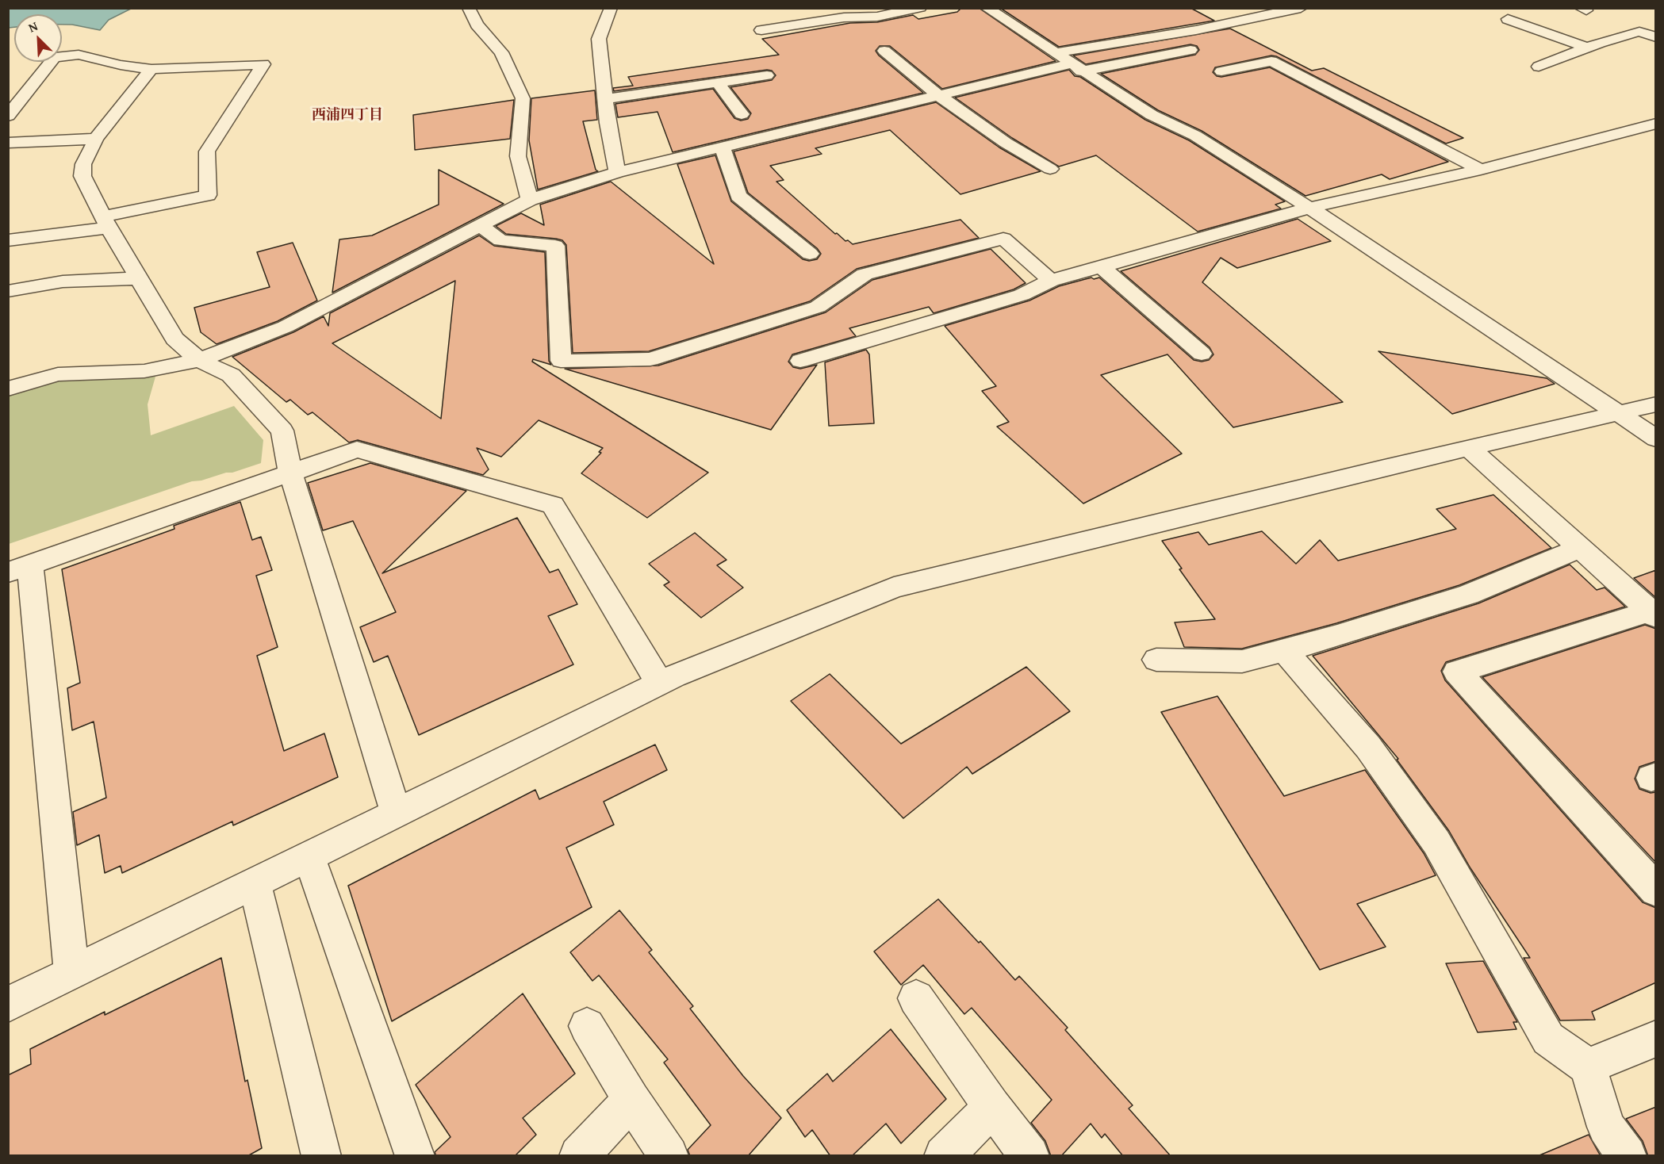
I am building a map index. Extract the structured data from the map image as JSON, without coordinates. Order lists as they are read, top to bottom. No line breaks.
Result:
{"districts":["西浦四丁目"],"north":"top left"}
